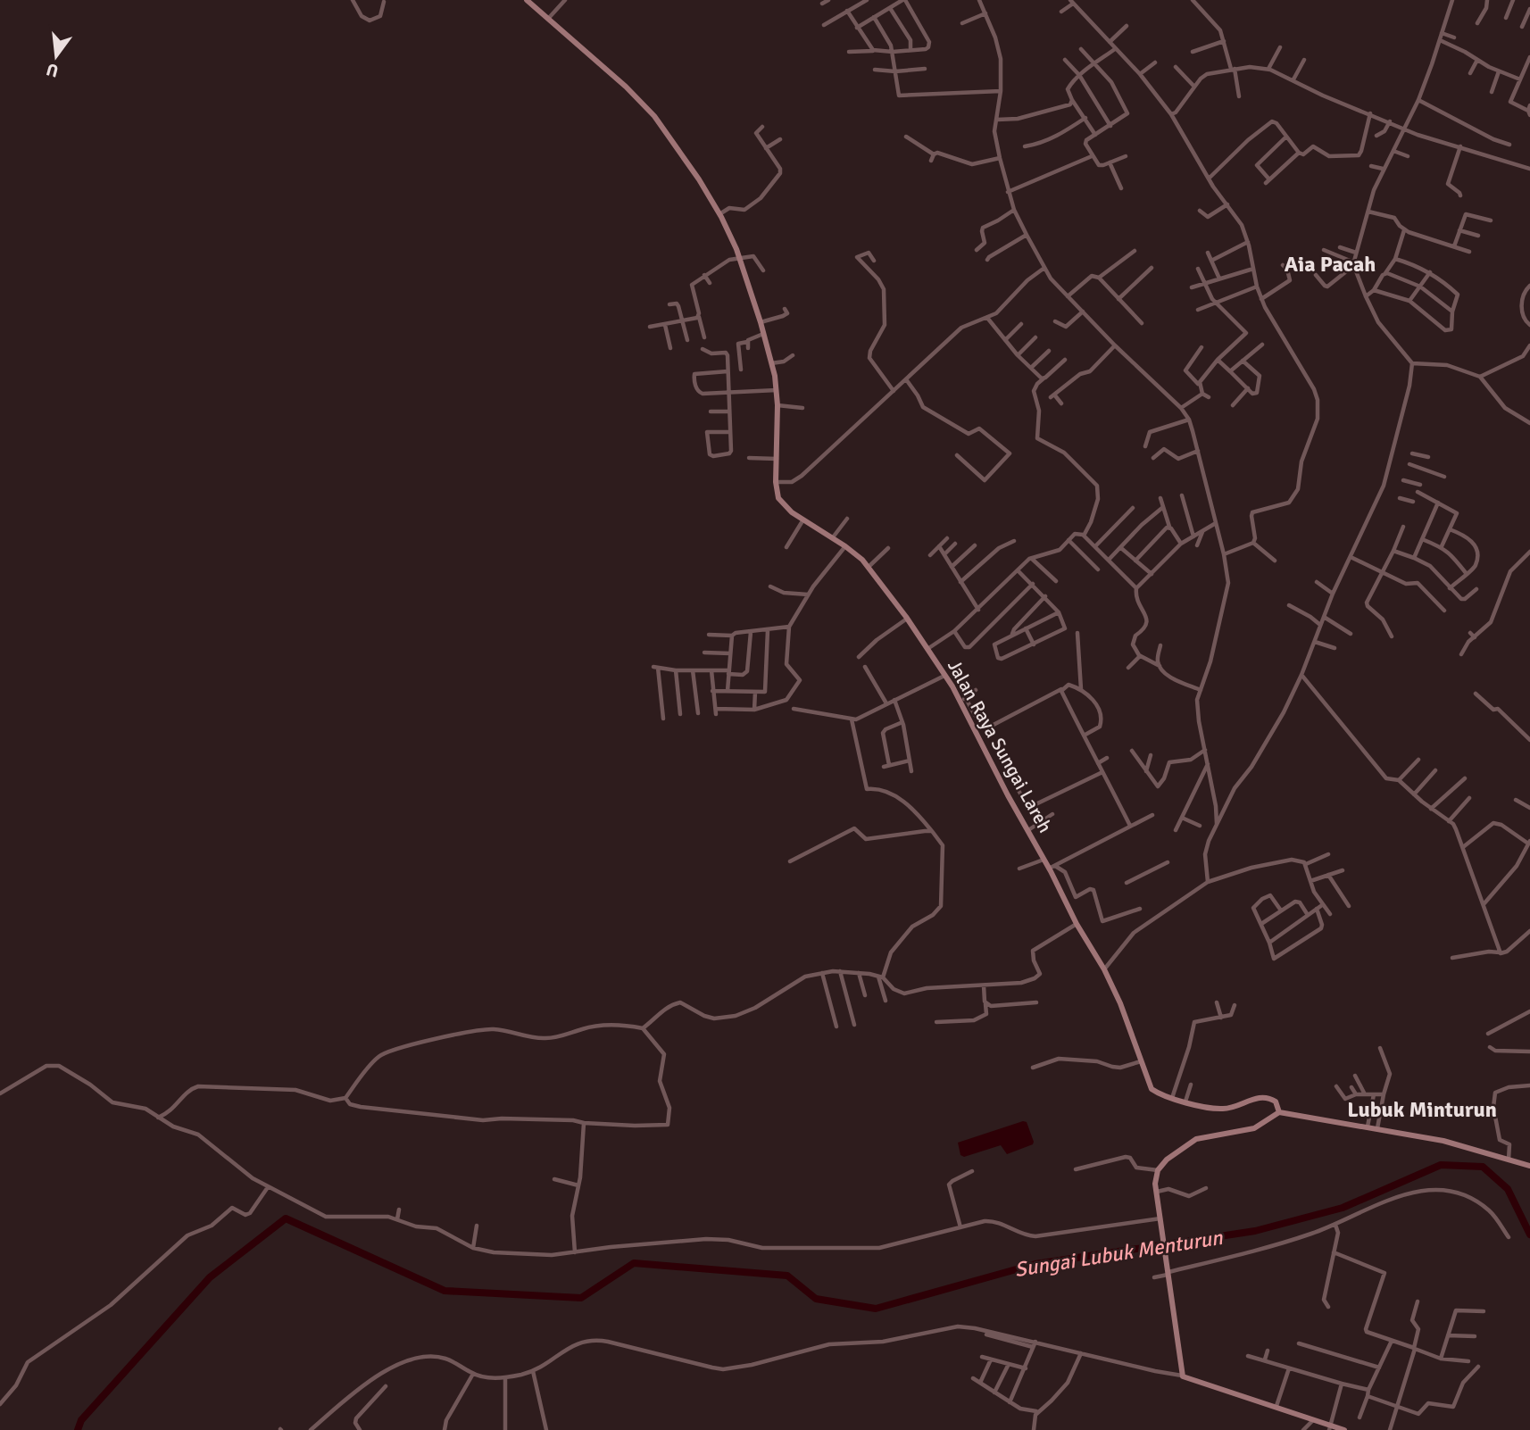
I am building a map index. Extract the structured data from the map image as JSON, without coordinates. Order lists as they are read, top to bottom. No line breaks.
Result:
{"streets":{"street":["Jalan Raya Sungai Lareh"]},"districts":["Aia Pacah","Lubuk Minturun"],"water":["Sungai Lubuk Menturun"],"north":"bottom"}
